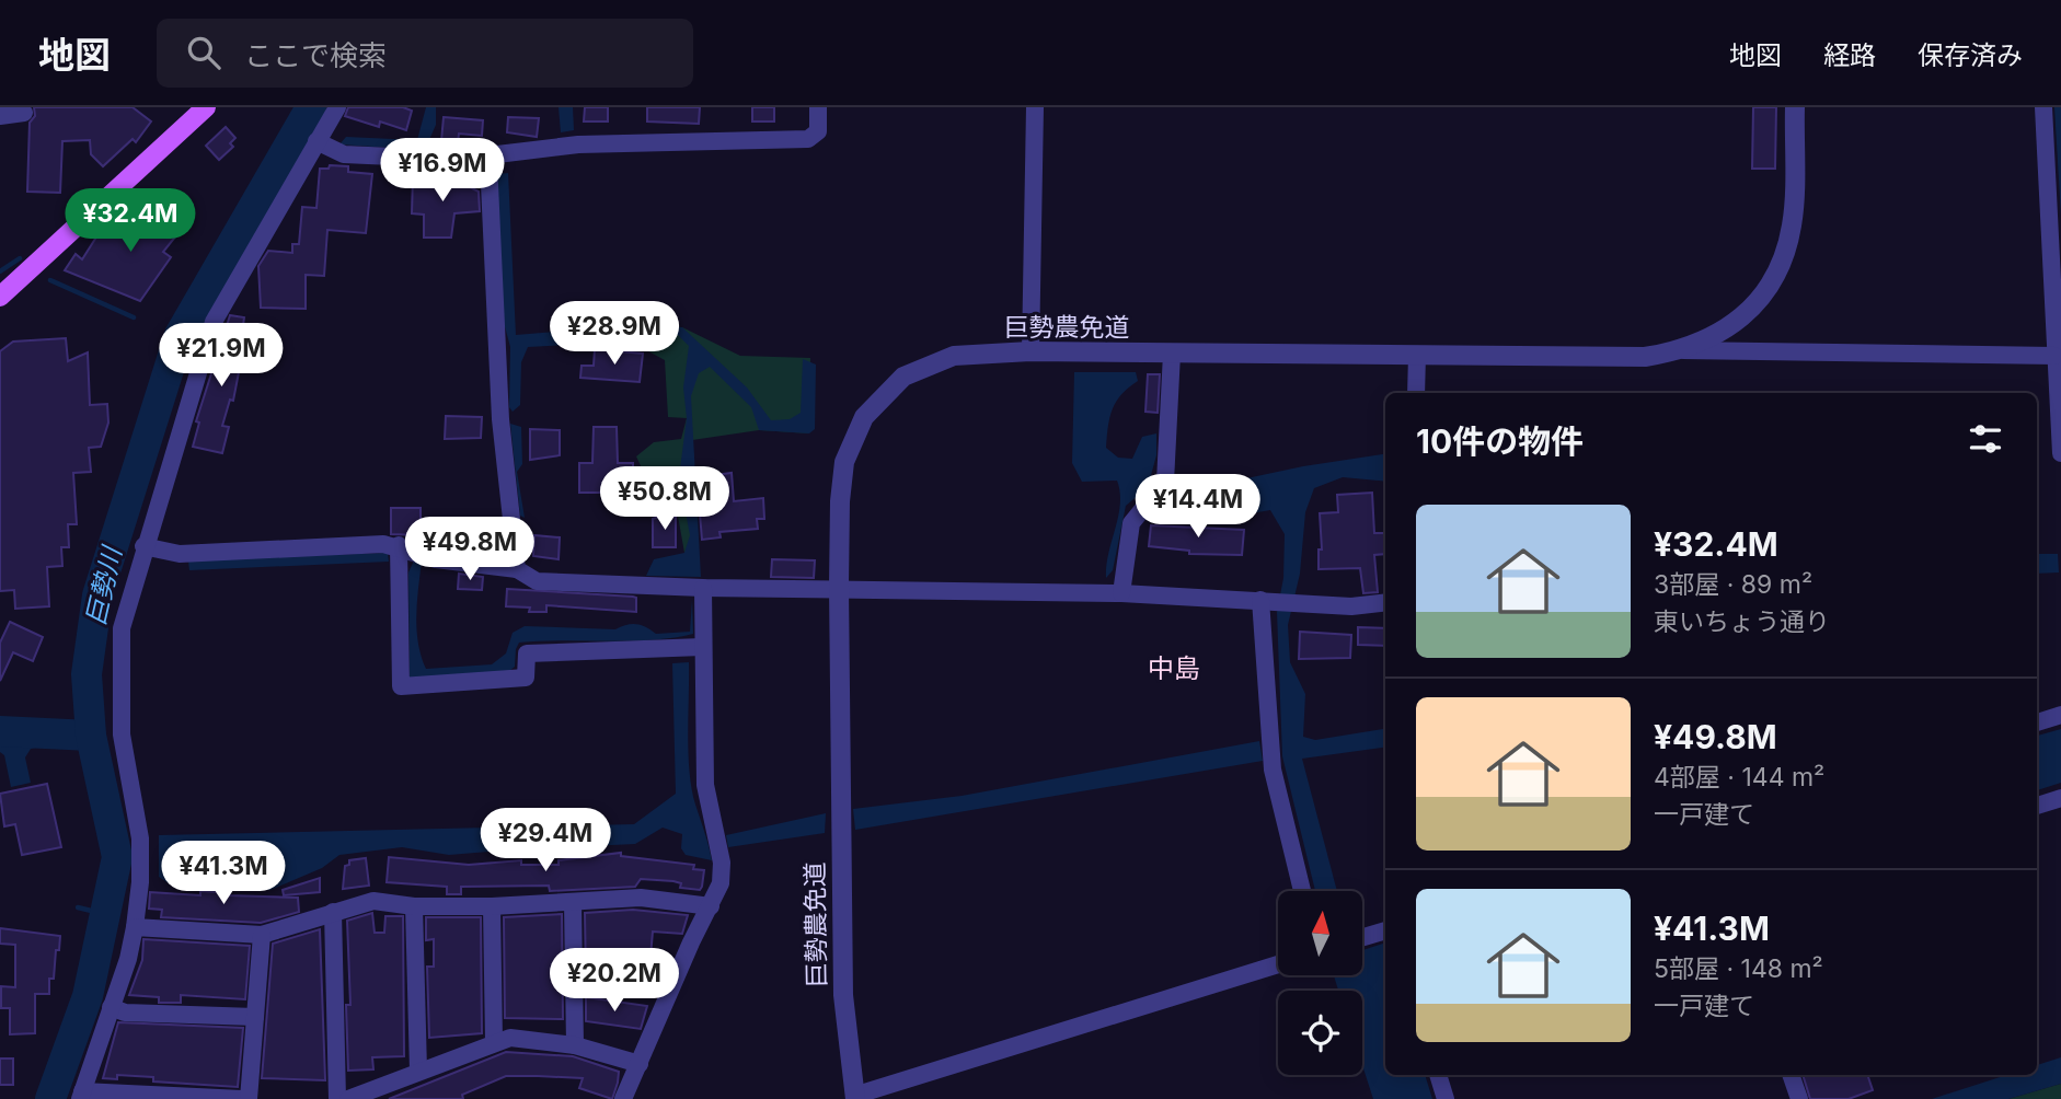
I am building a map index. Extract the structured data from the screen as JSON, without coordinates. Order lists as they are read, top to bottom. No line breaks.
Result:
{"streets":{"street":["巨勢農免道"]},"districts":["中島"],"water":["巨勢川"],"north":"top","page":{"header":"地図","search":"ここで検索","nav":["地図","経路","保存済み"],"price":["¥16.9M","¥32.4M","¥28.9M","¥21.9M","¥50.8M","¥14.4M","¥49.8M","¥29.4M","¥41.3M","¥20.2M"],"heading":"10件の物件","list":[{"name":"¥32.4M","note":"3部屋 · 89 m² · 東いちょう通り"},{"name":"¥49.8M","note":"4部屋 · 144 m² · 一戸建て"},{"name":"¥41.3M","note":"5部屋 · 148 m² · 一戸建て"}]}}
